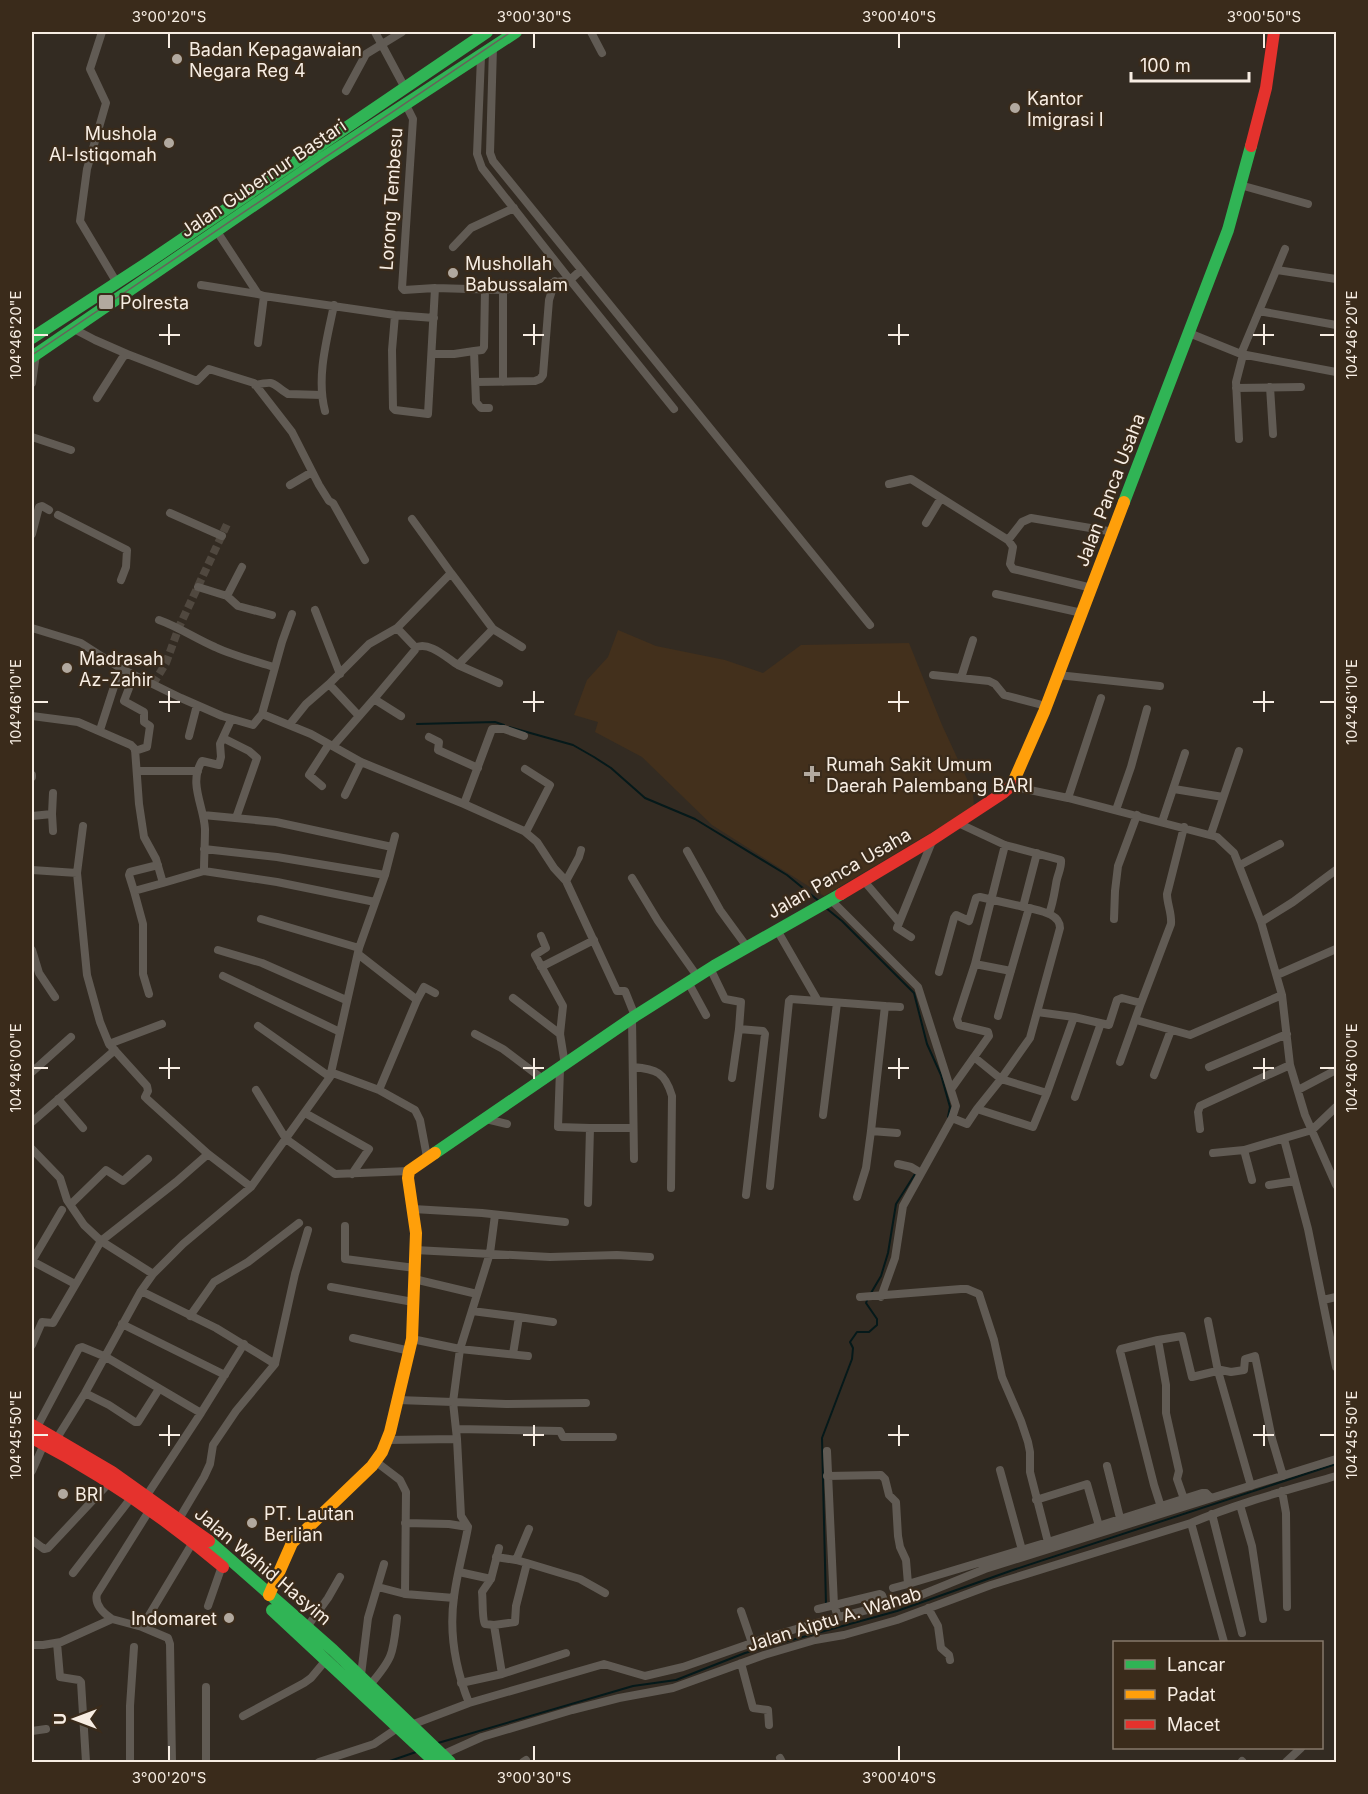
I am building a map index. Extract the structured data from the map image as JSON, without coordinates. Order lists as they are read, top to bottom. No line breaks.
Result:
{"streets":{"main road":["Jalan Gubernur Bastari","Jalan Panca Usaha","Jalan Wahid Hasyim"],"street":["Lorong Tembesu","Jalan Aiptu A. Wahab"]},"crossings":[["Jalan Gubernur Bastari","Lorong Tembesu"],["Jalan Wahid Hasyim","Jalan Aiptu A. Wahab"]],"places":{"other":["Badan Kepagawaian Negara Reg 4","Kantor Imigrasi I","Mushola Al-Istiqomah","Mushollah Babussalam","Madrasah Az-Zahir","BRI","PT. Lautan Berlian","Indomaret"],"transit":["Polresta"],"health":["Rumah Sakit Umum Daerah Palembang BARI"]},"legend":["Lancar","Padat","Macet"],"scale_bar":"100 m","north":"left","coordinates":["3°00'20\"S","3°00'30\"S","3°00'40\"S","3°00'50\"S","104°46'20\"E","104°46'10\"E","104°46'00\"E","104°45'50\"E"]}
